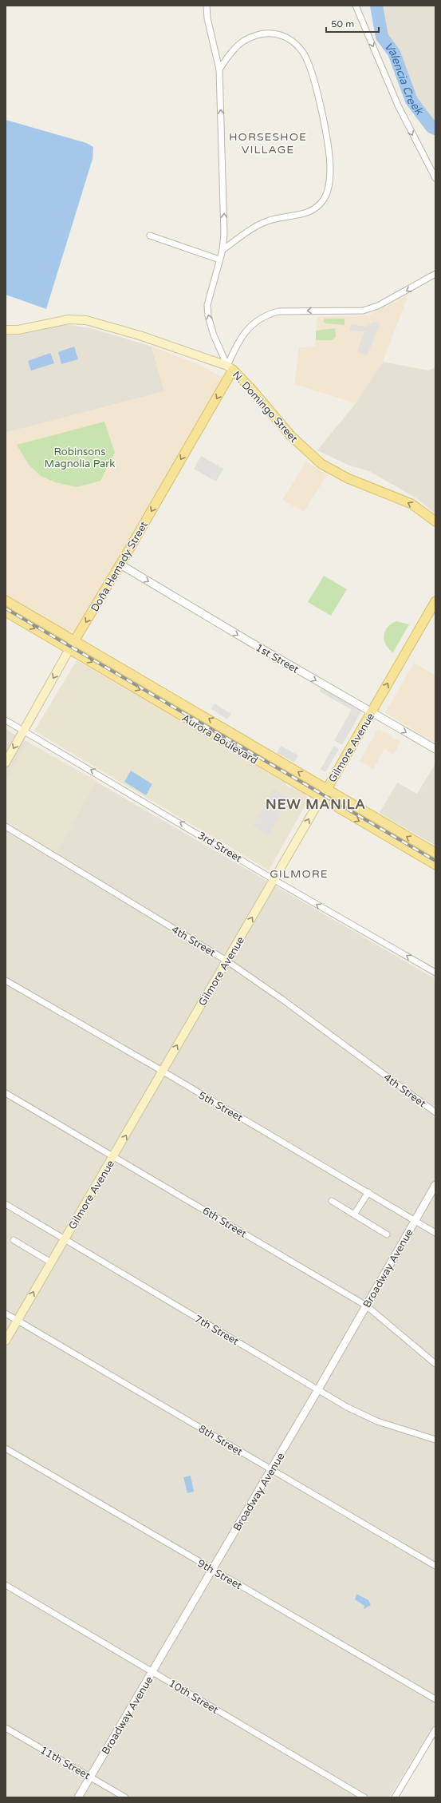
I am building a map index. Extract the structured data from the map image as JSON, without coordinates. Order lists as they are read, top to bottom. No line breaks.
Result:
{"streets":{"main road":["N. Domingo Street","Doña Hemady Street","Aurora Boulevard","Gilmore Avenue"],"street":["1st Street","3rd Street","4th Street","5th Street","6th Street","Broadway Avenue","7th Street","8th Street","9th Street","10th Street","11th Street"]},"crossings":[["N. Domingo Street","Doña Hemady Street"],["Doña Hemady Street","1st Street"],["Doña Hemady Street","Aurora Boulevard"],["Doña Hemady Street","3rd Street"],["1st Street","Gilmore Avenue"],["Aurora Boulevard","Gilmore Avenue"],["Gilmore Avenue","3rd Street"],["Gilmore Avenue","4th Street"],["Gilmore Avenue","5th Street"],["Gilmore Avenue","6th Street"],["Gilmore Avenue","7th Street"],["Gilmore Avenue","8th Street"],["5th Street","Broadway Avenue"],["6th Street","Broadway Avenue"],["Broadway Avenue","7th Street"],["Broadway Avenue","8th Street"],["Broadway Avenue","9th Street"],["Broadway Avenue","10th Street"],["Broadway Avenue","11th Street"]],"one_way":["N. Domingo Street","Doña Hemady Street","1st Street","Gilmore Avenue","3rd Street"],"districts":["HORSESHOE VILLAGE","NEW MANILA","GILMORE"],"water":["Valencia Creek"],"parks":["Robinsons Magnolia Park"],"scale_bar":"50 m"}
